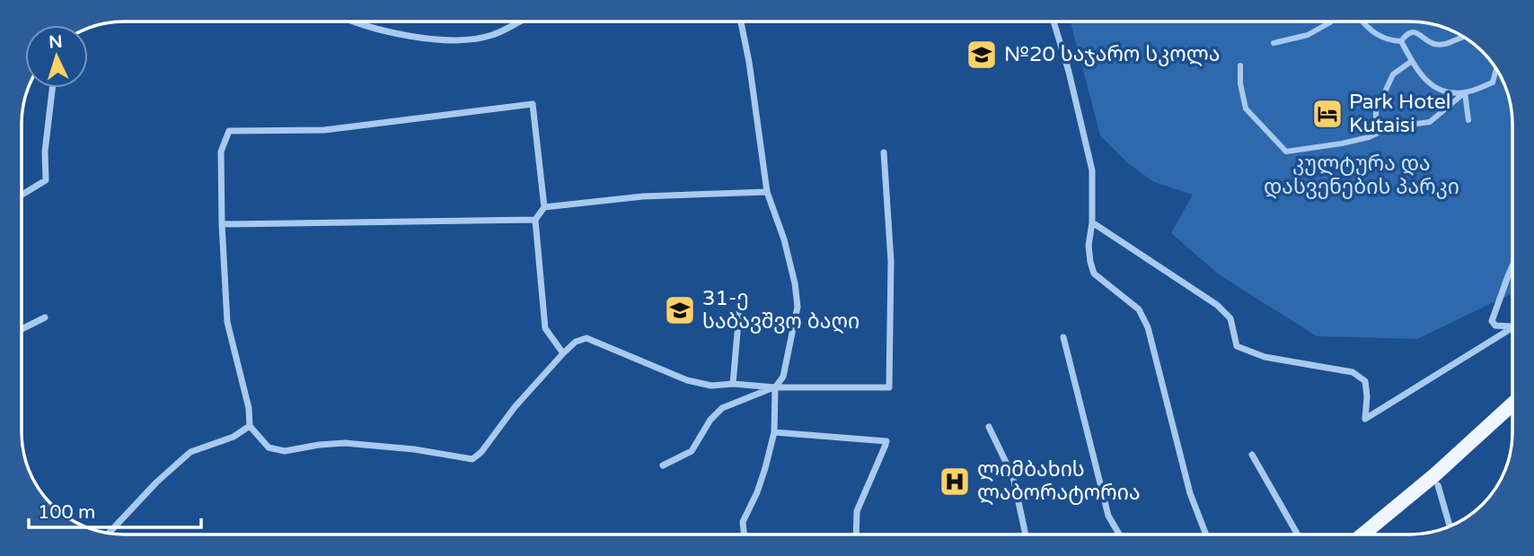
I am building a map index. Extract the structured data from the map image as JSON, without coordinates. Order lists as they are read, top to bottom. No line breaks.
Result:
{"parks":["კულტურა და დასვენების პარკი"],"places":{"school or university":["№20 საჯარო სკოლა","31-ე საბავშვო ბაღი"],"hotel":["Park Hotel Kutaisi"],"hospital":["ლიმბახის ლაბორატორია"]},"scale_bar":"100 m","north":"top"}
